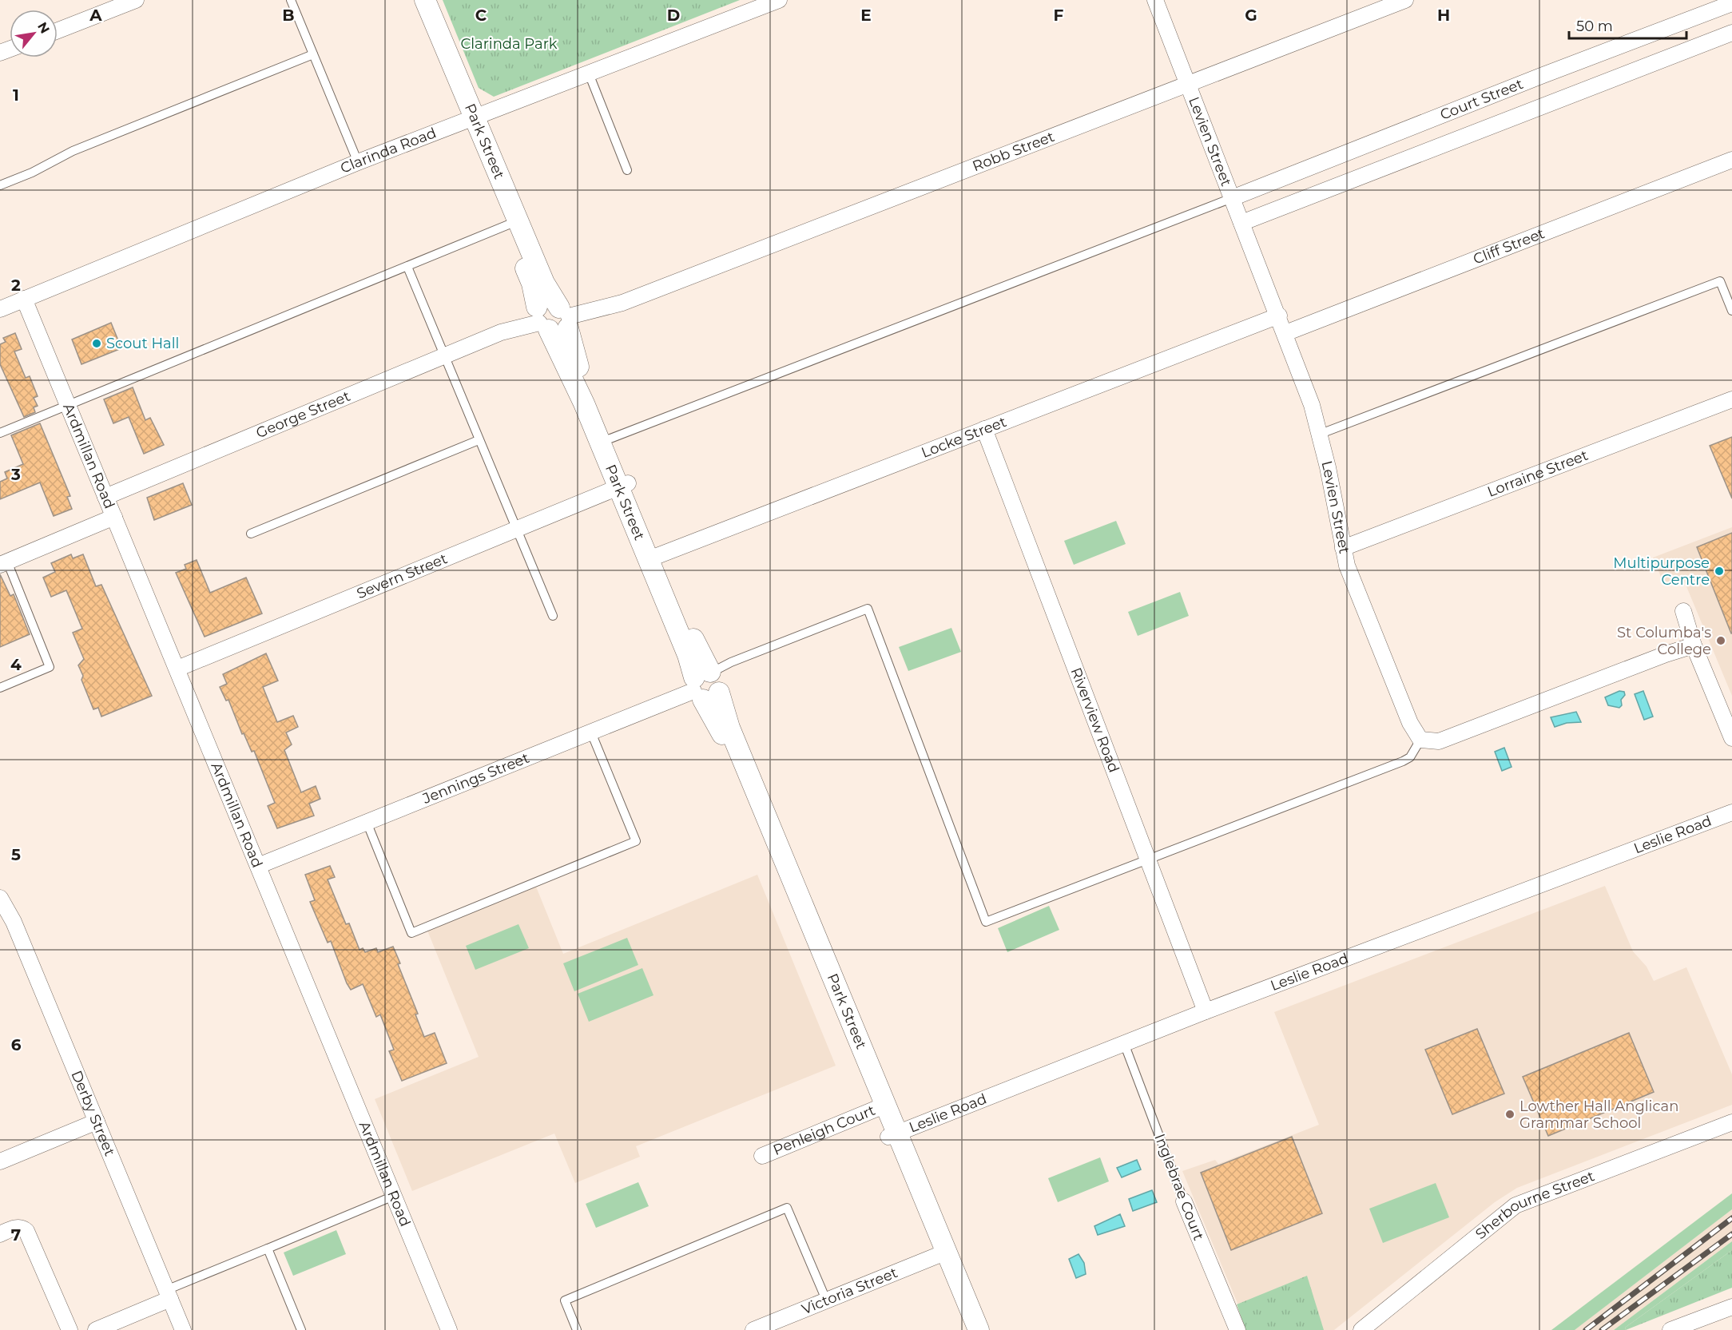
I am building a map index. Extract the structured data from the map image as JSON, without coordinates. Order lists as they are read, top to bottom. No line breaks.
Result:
{"streets":{"street":["Court Street","Park Street","Levien Street","Clarinda Road","Robb Street","Cliff Street","George Street","Locke Street","Ardmillan Road","Lorraine Street","Severn Street","Riverview Road","Jennings Street","Leslie Road","Derby Street","Penleigh Court","Inglebrae Court","Sherbourne Street","Victoria Street"]},"crossings":[["Court Street","Levien Street"],["Park Street","Clarinda Road"],["Park Street","Robb Street"],["Park Street","George Street"],["Park Street","Locke Street"],["Park Street","Severn Street"],["Park Street","Jennings Street"],["Park Street","Leslie Road"],["Park Street","Penleigh Court"],["Park Street","Victoria Street"],["Levien Street","Robb Street"],["Levien Street","Cliff Street"],["Levien Street","Locke Street"],["Levien Street","Lorraine Street"],["Clarinda Road","Ardmillan Road"],["Robb Street","George Street"],["George Street","Ardmillan Road"],["Locke Street","Riverview Road"],["Ardmillan Road","Severn Street"],["Ardmillan Road","Jennings Street"],["Riverview Road","Leslie Road"],["Leslie Road","Inglebrae Court"]],"parks":["Clarinda Park"],"places":["Scout Hall","Multipurpose Centre","St Columba's College","Lowther Hall Anglican Grammar School"],"scale_bar":"50 m","north":"top right","grid":{"columns":["A","B","C","D","E","F","G","H"],"rows":["1","2","3","4","5","6","7"]}}
